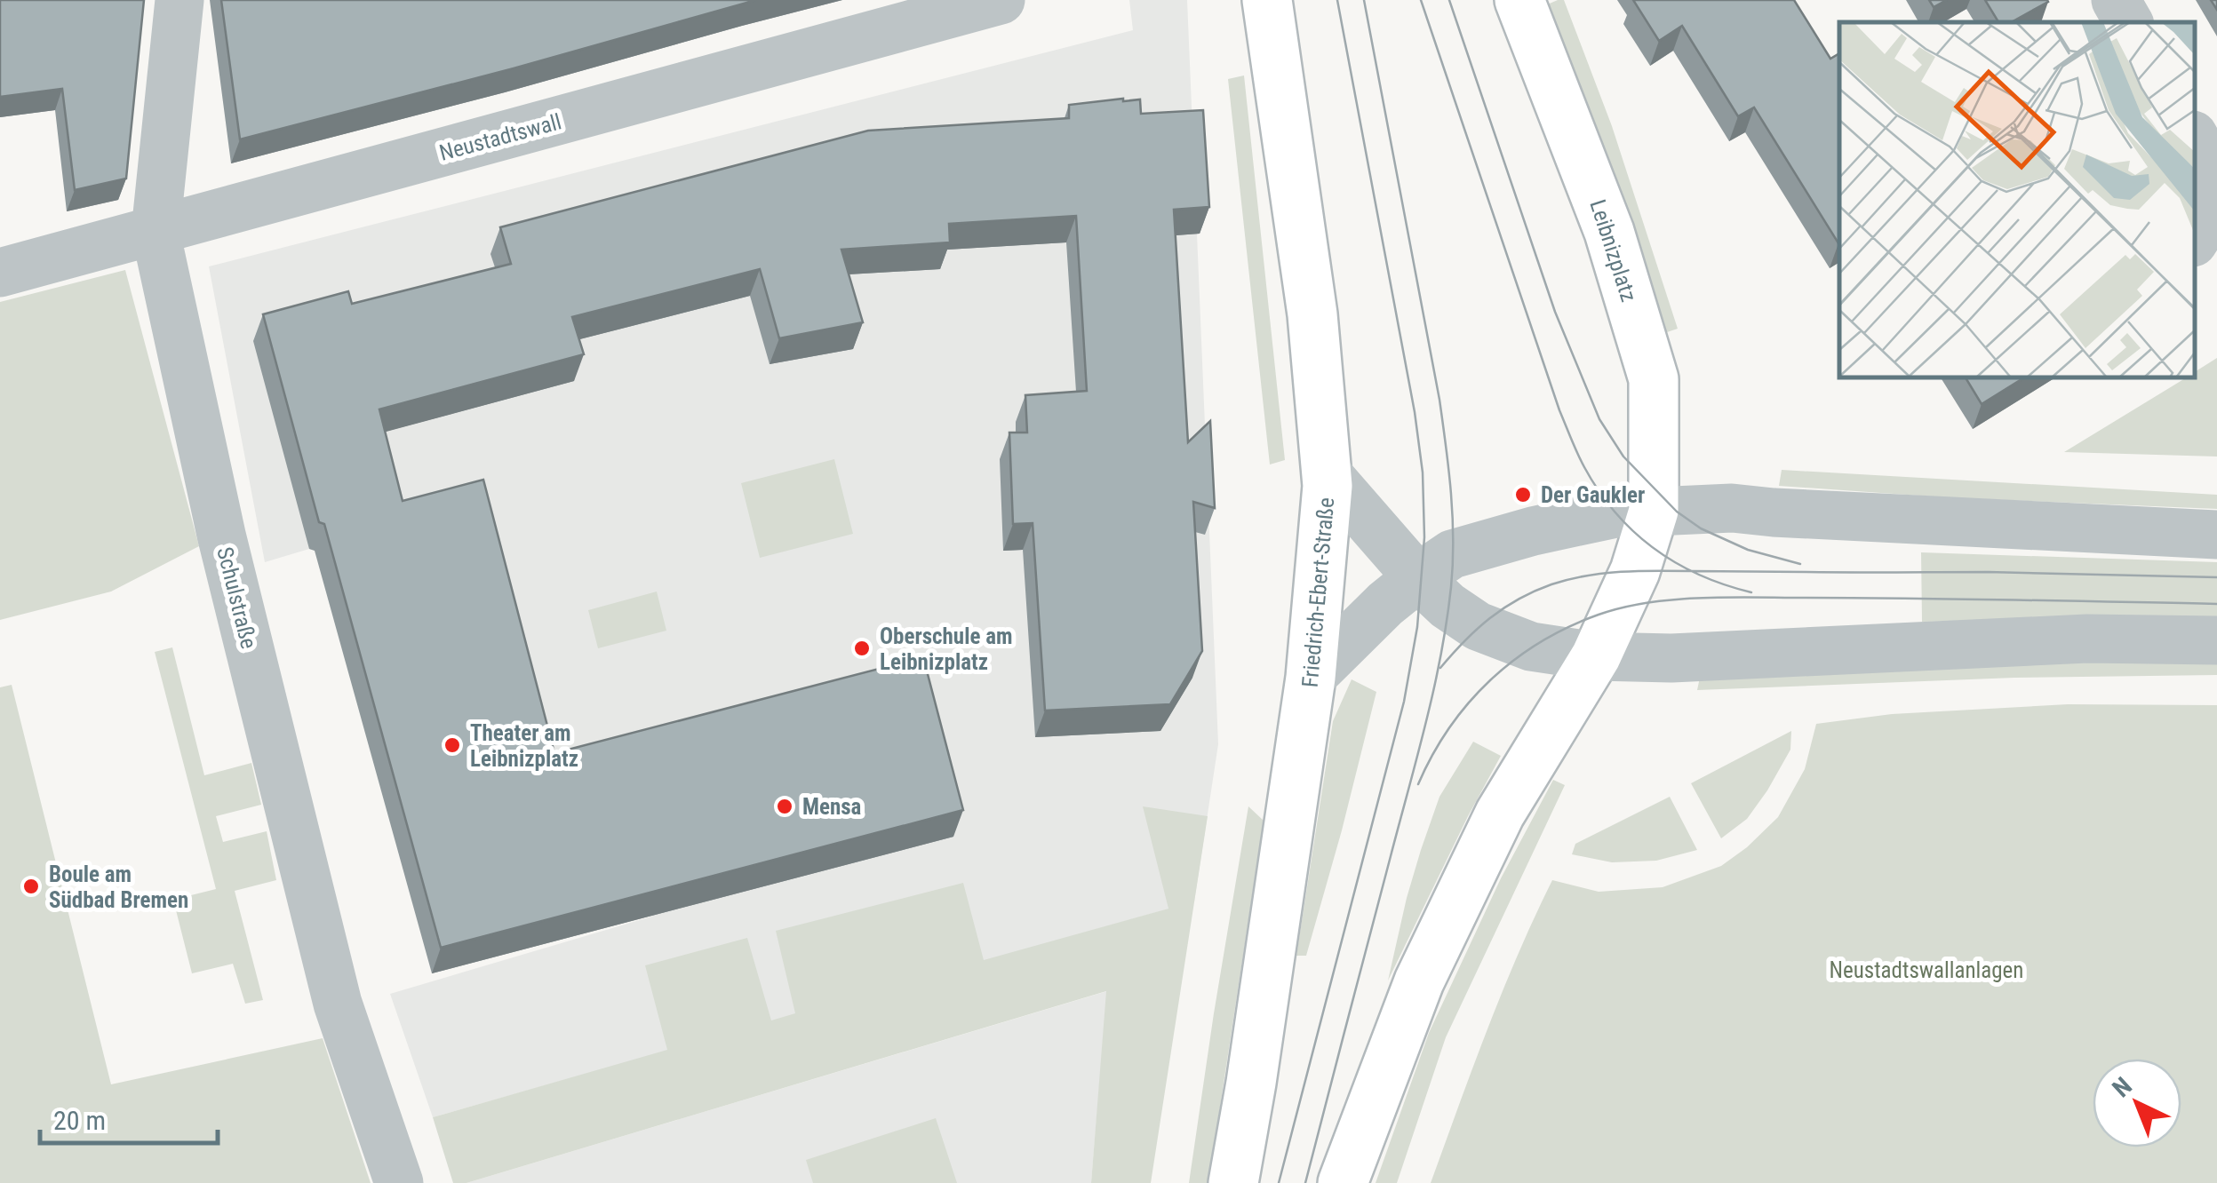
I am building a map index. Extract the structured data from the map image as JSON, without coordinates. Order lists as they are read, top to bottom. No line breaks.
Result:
{"streets":{"main road":["Leibnizplatz","Friedrich-Ebert-Straße"],"street":["Neustadtswall","Schulstraße"]},"crossings":[["Neustadtswall","Schulstraße"]],"parks":["Neustadtswallanlagen"],"places":["Der Gaukler","Oberschule am Leibnizplatz","Theater am Leibnizplatz","Mensa","Boule am Südbad Bremen"],"scale_bar":"20 m","north":"top left"}
